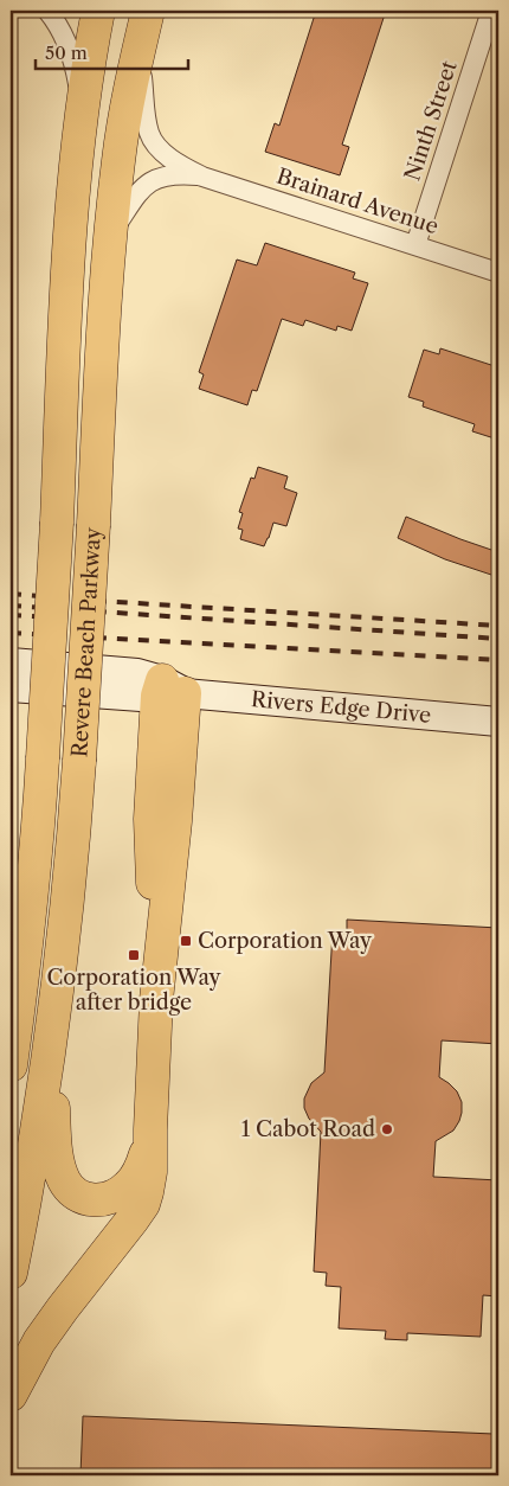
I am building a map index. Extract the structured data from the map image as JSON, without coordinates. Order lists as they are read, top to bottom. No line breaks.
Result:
{"streets":{"highway":["Revere Beach Parkway"],"main road":["Rivers Edge Drive"],"street":["Ninth Street","Brainard Avenue"]},"crossings":[["Ninth Street","Brainard Avenue"],["Brainard Avenue","Revere Beach Parkway"]],"places":{"transit":["Corporation Way","Corporation Way after bridge"],"other":["1 Cabot Road"]},"scale_bar":"50 m"}
